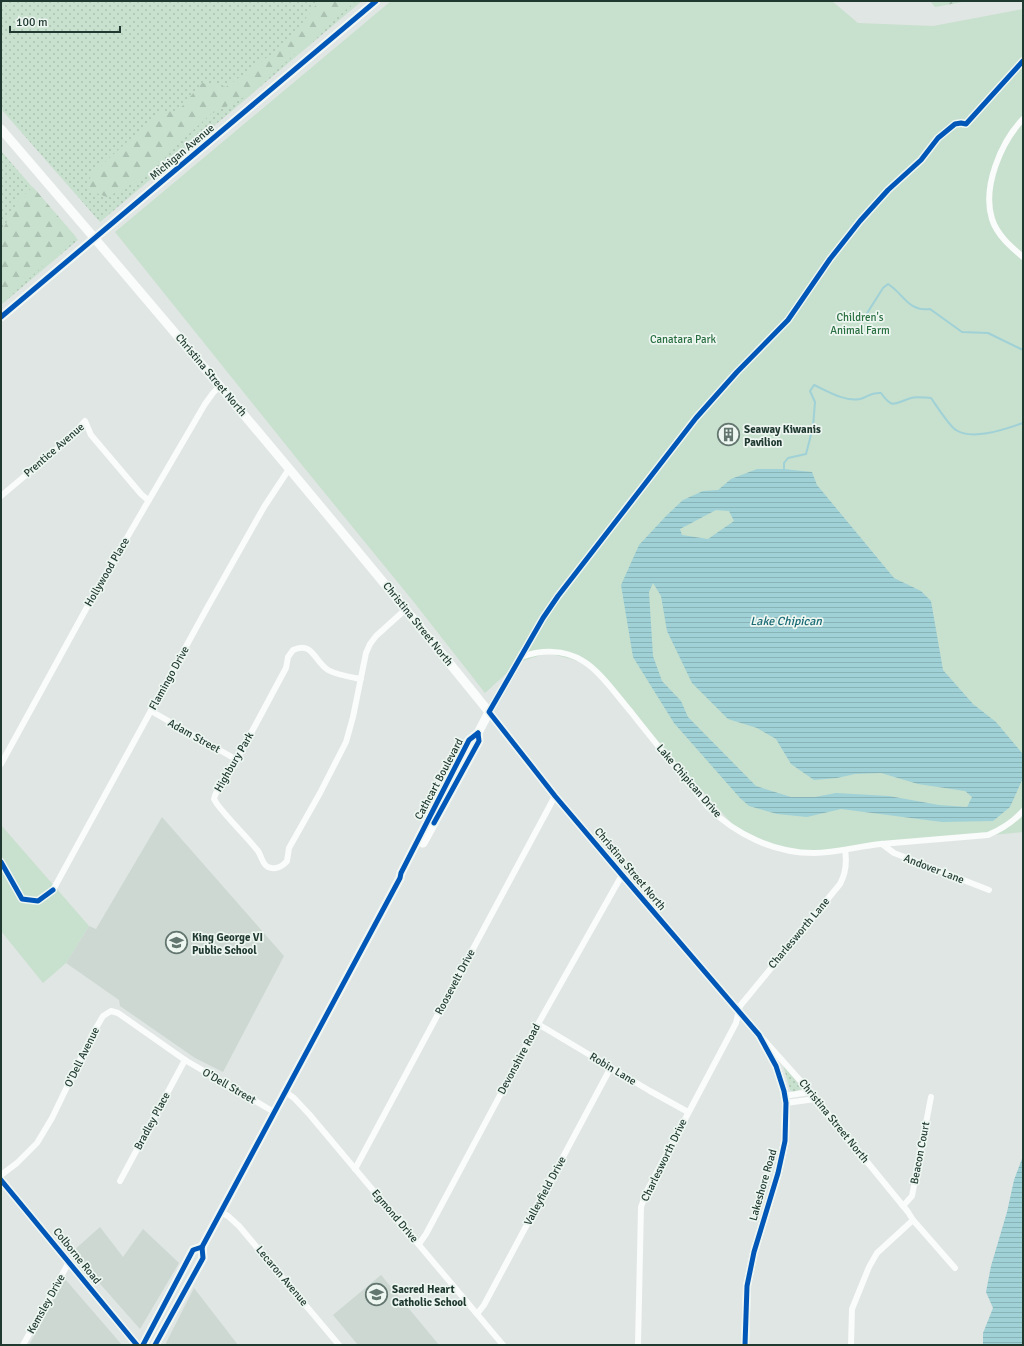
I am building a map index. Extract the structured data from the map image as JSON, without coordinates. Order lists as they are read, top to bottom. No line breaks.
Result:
{"streets":{"main road":["Michigan Avenue","Christina Street North","Cathcart Boulevard"],"street":["Prentice Avenue","Hollywood Place","Flamingo Drive","Adam Street","Highbury Park","Lake Chipican Drive","Andover Lane","Charlesworth Lane","Roosevelt Drive","O'Dell Avenue","Devonshire Road","Robin Lane","O'Dell Street","Bradley Place","Beacon Court","Charlesworth Drive","Lakeshore Road","Valleyfield Drive","Egmond Drive","Colborne Road","Lecaron Avenue","Kemsley Drive"]},"crossings":[["Michigan Avenue","Christina Street North"],["Christina Street North","Hollywood Place"],["Christina Street North","Flamingo Drive"],["Christina Street North","Highbury Park"],["Christina Street North","Cathcart Boulevard"],["Christina Street North","Charlesworth Lane"],["Christina Street North","Roosevelt Drive"],["Christina Street North","Devonshire Road"],["Christina Street North","Beacon Court"],["Christina Street North","Charlesworth Drive"],["Christina Street North","Lakeshore Road"],["Prentice Avenue","Hollywood Place"],["Flamingo Drive","Adam Street"],["Adam Street","Highbury Park"],["Cathcart Boulevard","O'Dell Street"],["Cathcart Boulevard","Egmond Drive"],["Cathcart Boulevard","Lecaron Avenue"],["Lake Chipican Drive","Andover Lane"],["Lake Chipican Drive","Charlesworth Lane"],["Charlesworth Lane","Charlesworth Drive"],["Roosevelt Drive","Egmond Drive"],["O'Dell Avenue","O'Dell Street"],["O'Dell Avenue","Bradley Place"],["Devonshire Road","Robin Lane"],["Devonshire Road","Egmond Drive"],["Robin Lane","Charlesworth Drive"],["Robin Lane","Valleyfield Drive"],["O'Dell Street","Bradley Place"],["Valleyfield Drive","Egmond Drive"],["Colborne Road","Kemsley Drive"]],"water":["Lake Chipican"],"parks":["Children's Animal Farm","Canatara Park"],"places":{"building":["Seaway Kiwanis Pavilion"],"school or university":["King George VI Public School","Sacred Heart Catholic School"]},"scale_bar":"100 m"}
